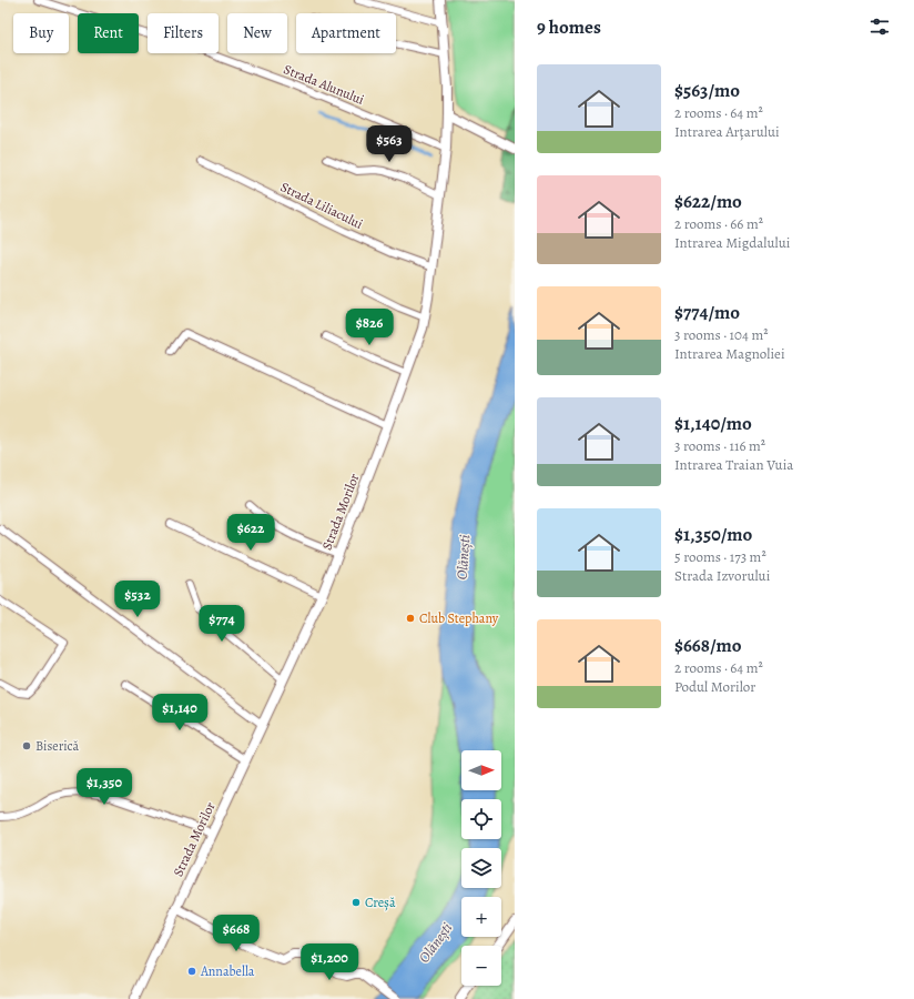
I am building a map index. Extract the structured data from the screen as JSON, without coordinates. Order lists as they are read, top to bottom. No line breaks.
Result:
{"streets":{"street":["Strada Alunului","Strada Liliacului","Strada Morilor"]},"crossings":[["Strada Alunului","Strada Morilor"],["Strada Liliacului","Strada Morilor"]],"water":["Olănești"],"places":["Club Stephany","Biserică","Creșă","Annabella"],"north":"right","page":{"heading":"9 homes","chip":["Buy","Rent","Filters","New","Apartment"],"list":[{"name":"$563/mo","note":"2 rooms · 64 m² · Intrarea Arțarului"},{"name":"$622/mo","note":"2 rooms · 66 m² · Intrarea Migdalului"},{"name":"$774/mo","note":"3 rooms · 104 m² · Intrarea Magnoliei"},{"name":"$1,140/mo","note":"3 rooms · 116 m² · Intrarea Traian Vuia"},{"name":"$1,350/mo","note":"5 rooms · 173 m² · Strada Izvorului"},{"name":"$668/mo","note":"2 rooms · 64 m² · Podul Morilor"}],"price":["$563","$826","$622","$532","$774","$1,140","$1,350","$668","$1,200"],"map_buttons":["+","−"]}}
